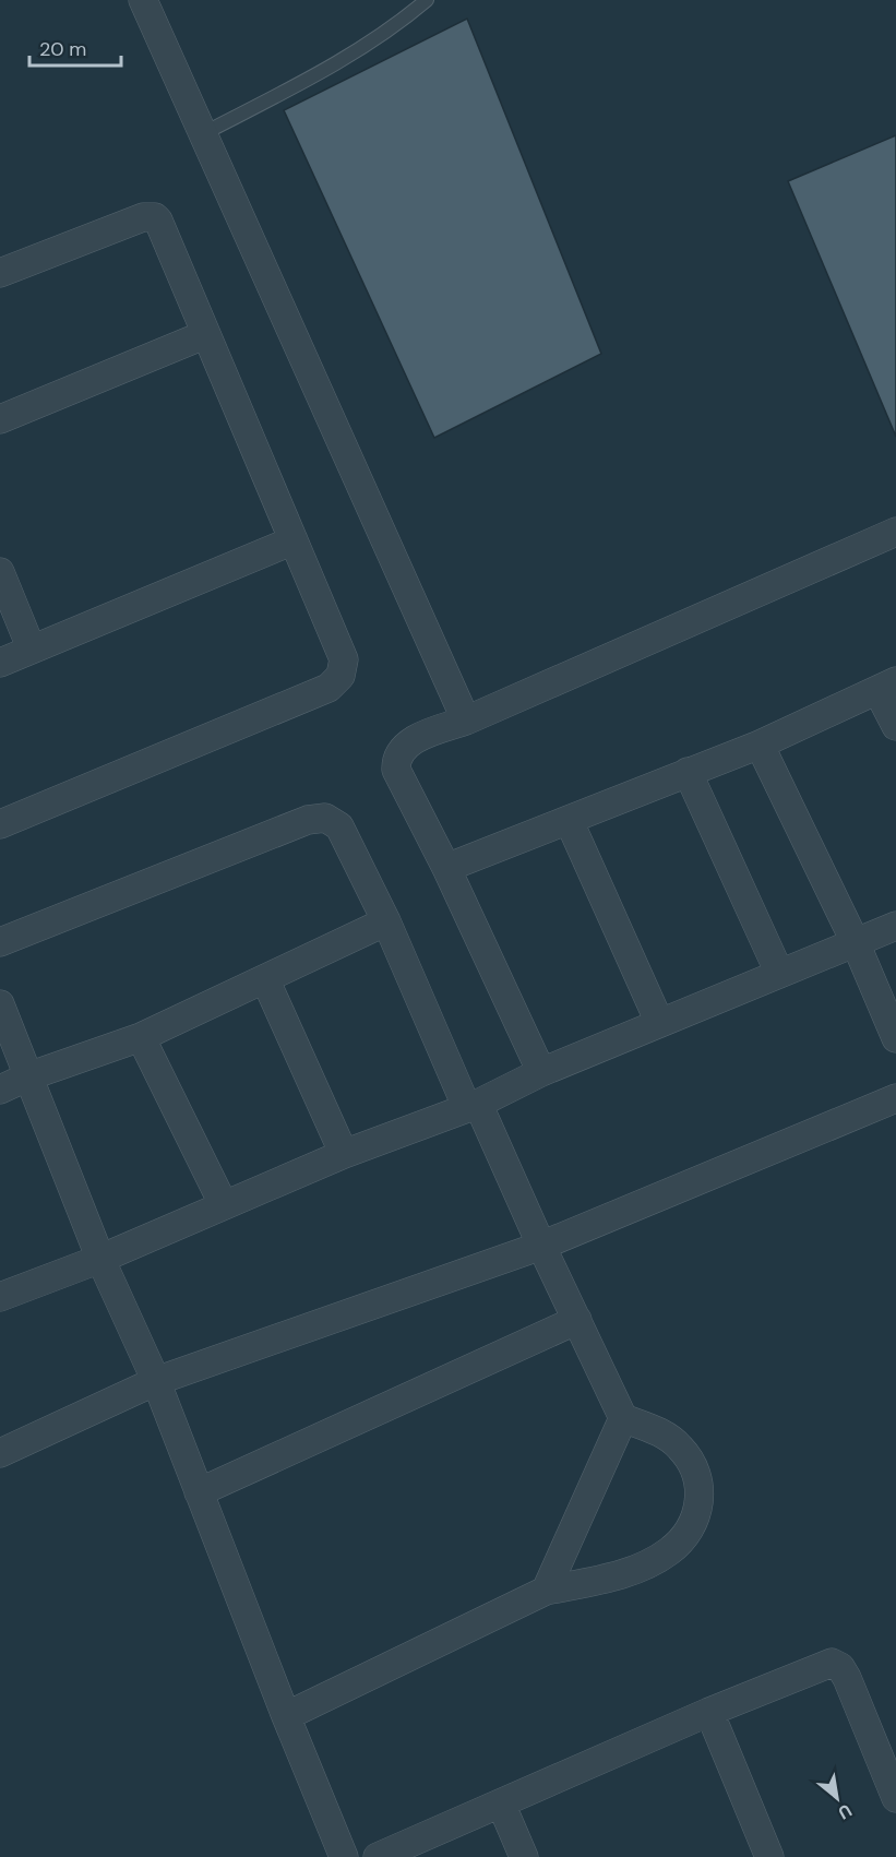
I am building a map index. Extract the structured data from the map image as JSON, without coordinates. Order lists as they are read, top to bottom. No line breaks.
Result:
{"scale_bar":"20 m","north":"bottom right"}
